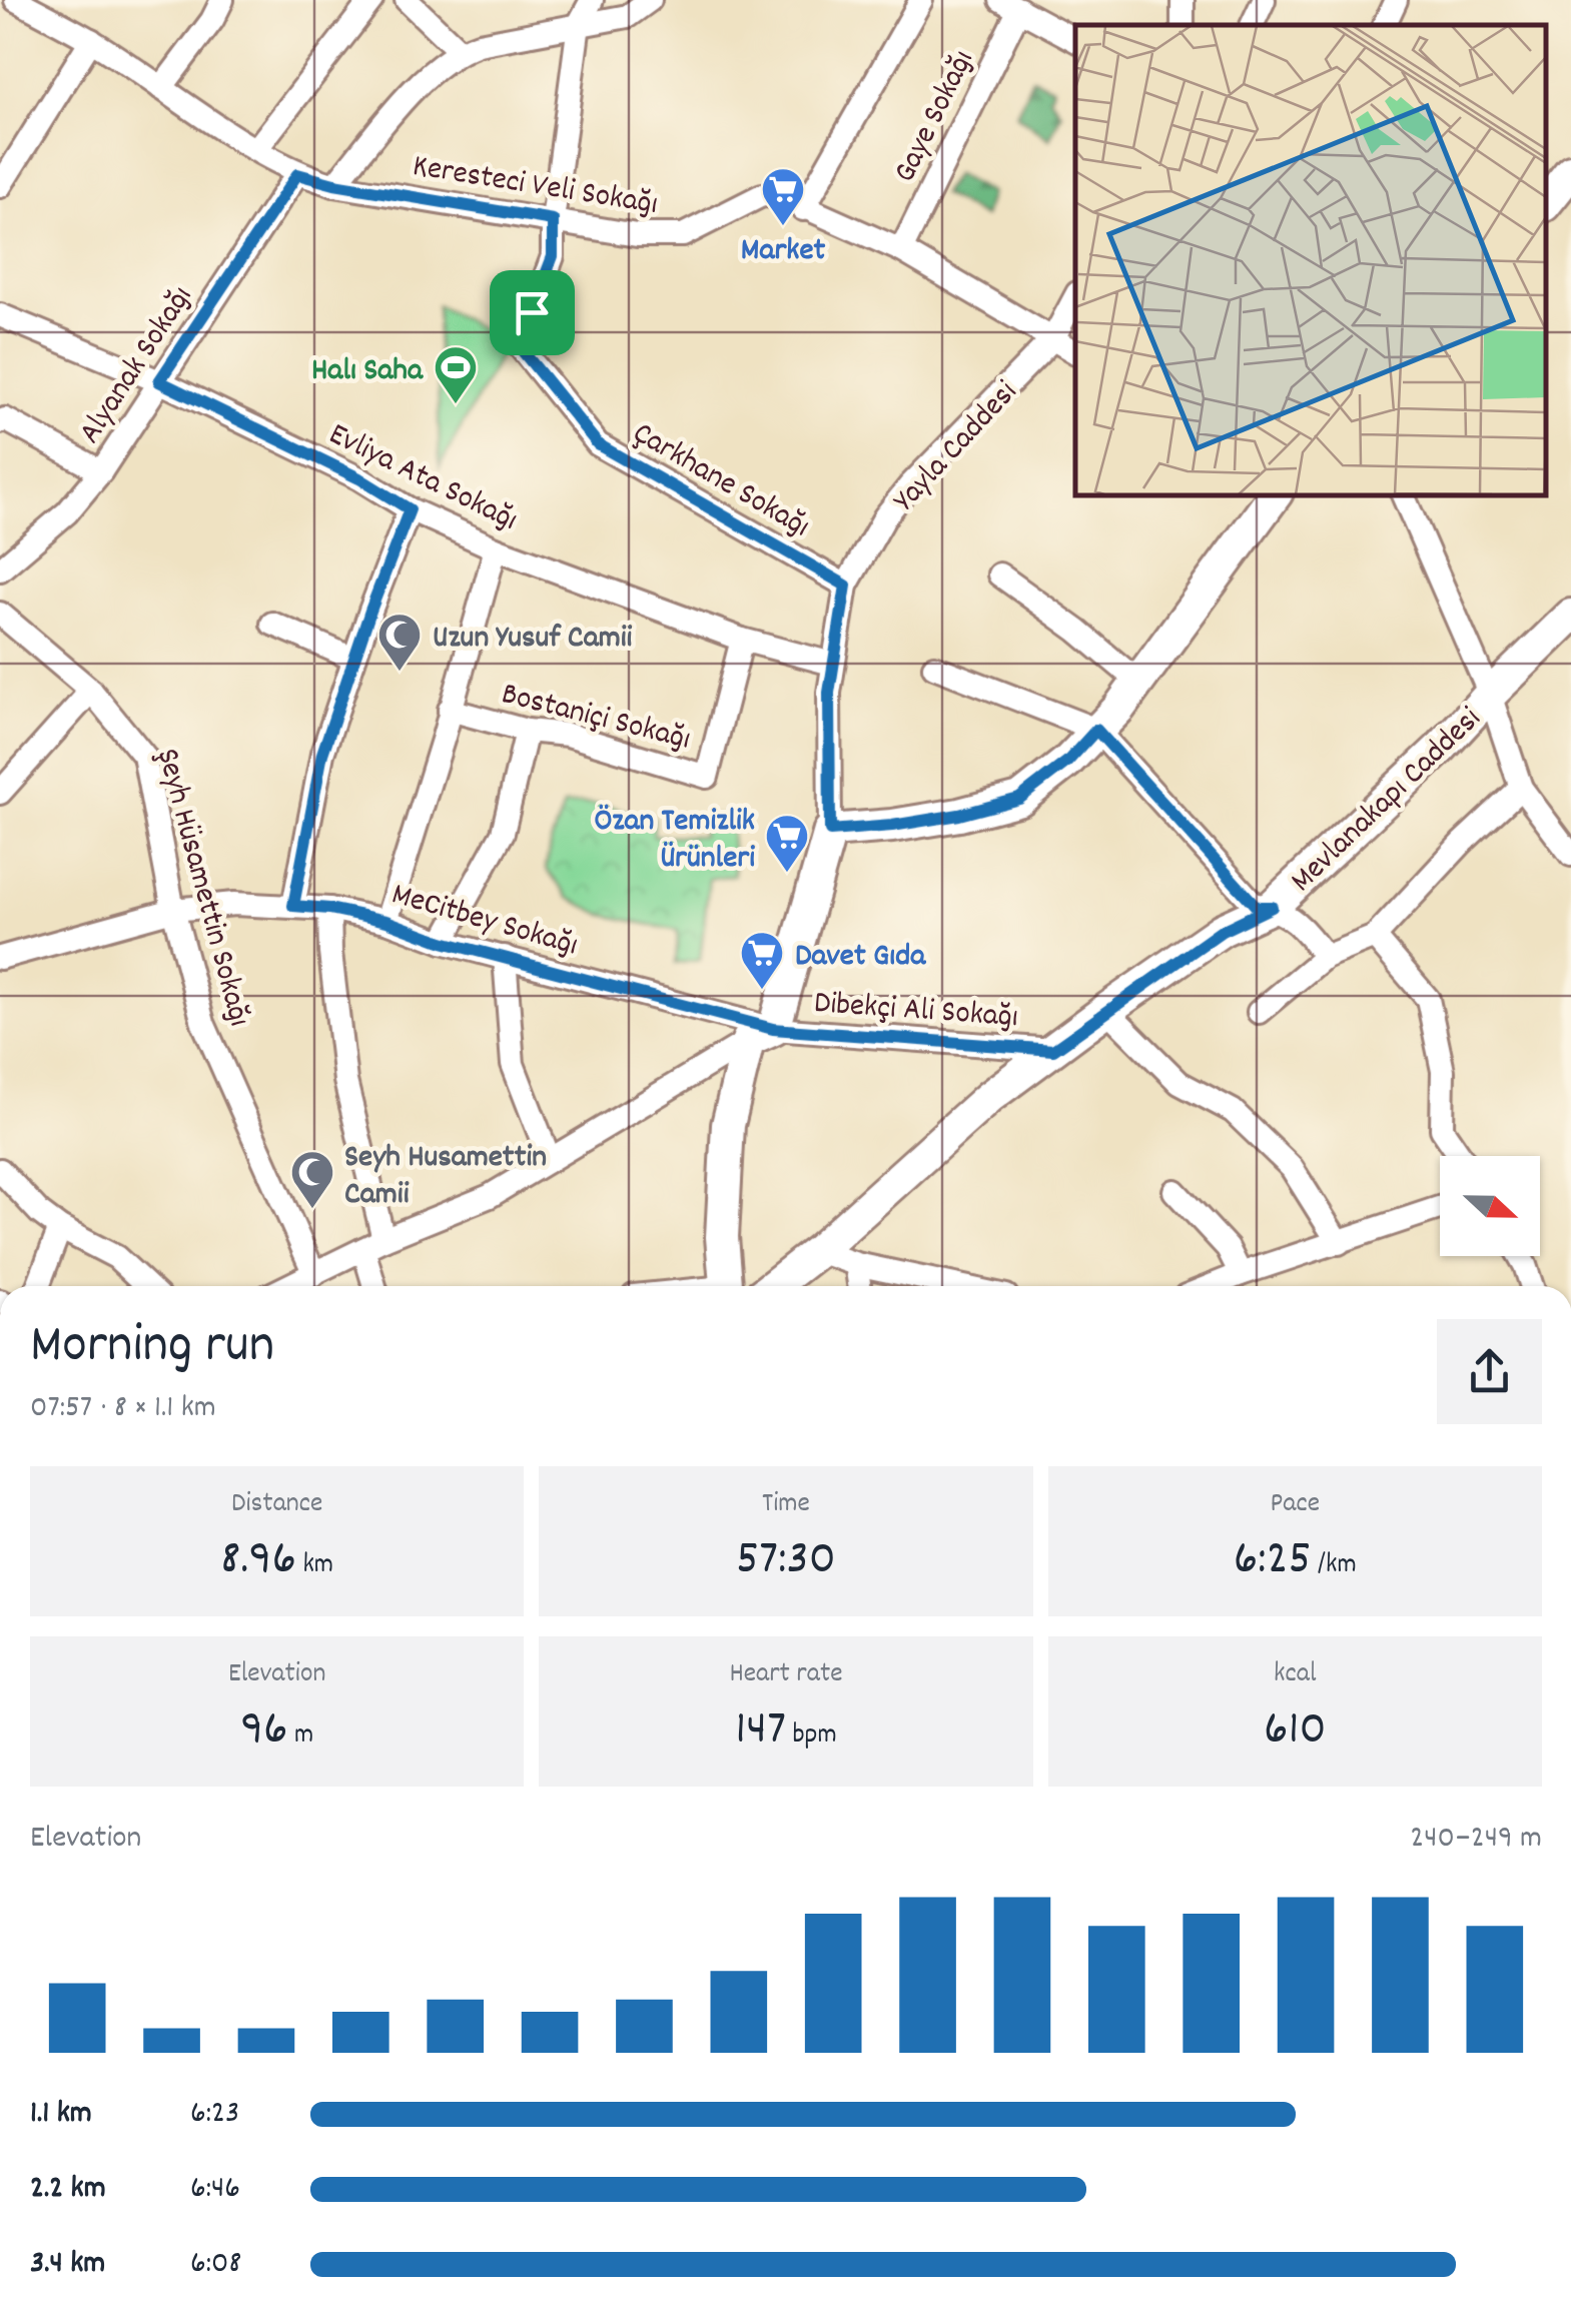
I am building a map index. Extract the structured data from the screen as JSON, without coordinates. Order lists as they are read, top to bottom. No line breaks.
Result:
{"streets":{"street":["Gaye Sokağı","Keresteci Veli Sokağı","Alyanak Sokağı","Yayla Caddesi","Evliya Ata Sokağı","Çarkhane Sokağı","Bostaniçi Sokağı","Mevlanakapı Caddesi","Şeyh Hüsamettin Sokağı","Meсitbey Sokağı","Dibekçi Ali Sokağı"]},"crossings":[["Gaye Sokağı","Keresteci Veli Sokağı"],["Keresteci Veli Sokağı","Alyanak Sokağı"],["Keresteci Veli Sokağı","Yayla Caddesi"],["Keresteci Veli Sokağı","Çarkhane Sokağı"],["Alyanak Sokağı","Evliya Ata Sokağı"],["Yayla Caddesi","Evliya Ata Sokağı"],["Yayla Caddesi","Çarkhane Sokağı"],["Yayla Caddesi","Meсitbey Sokağı"],["Yayla Caddesi","Dibekçi Ali Sokağı"],["Evliya Ata Sokağı","Bostaniçi Sokağı"],["Mevlanakapı Caddesi","Dibekçi Ali Sokağı"],["Şeyh Hüsamettin Sokağı","Meсitbey Sokağı"],["Meсitbey Sokağı","Dibekçi Ali Sokağı"]],"places":{"supermarket":["Market","Özan Temizlik Ürünleri","Davet Gıda"],"sports":["Halı Saha"],"mosque":["Uzun Yusuf Camii","Seyh Husamettin Camii"]},"north":"right","page":{"heading":["Morning run","07:57 · 8 × 1.1 km"],"stats":[["Distance","8.96 km"],["Time","57:30"],["Pace","6:25 /km"],["Elevation","96 m"],["Heart rate","147 bpm"],["kcal","610"]],"chart":["Elevation","240–249 m"],"list":[{"name":"1.1 km","note":"6:23"},{"name":"2.2 km","note":"6:46"},{"name":"3.4 km","note":"6:08"}]}}
